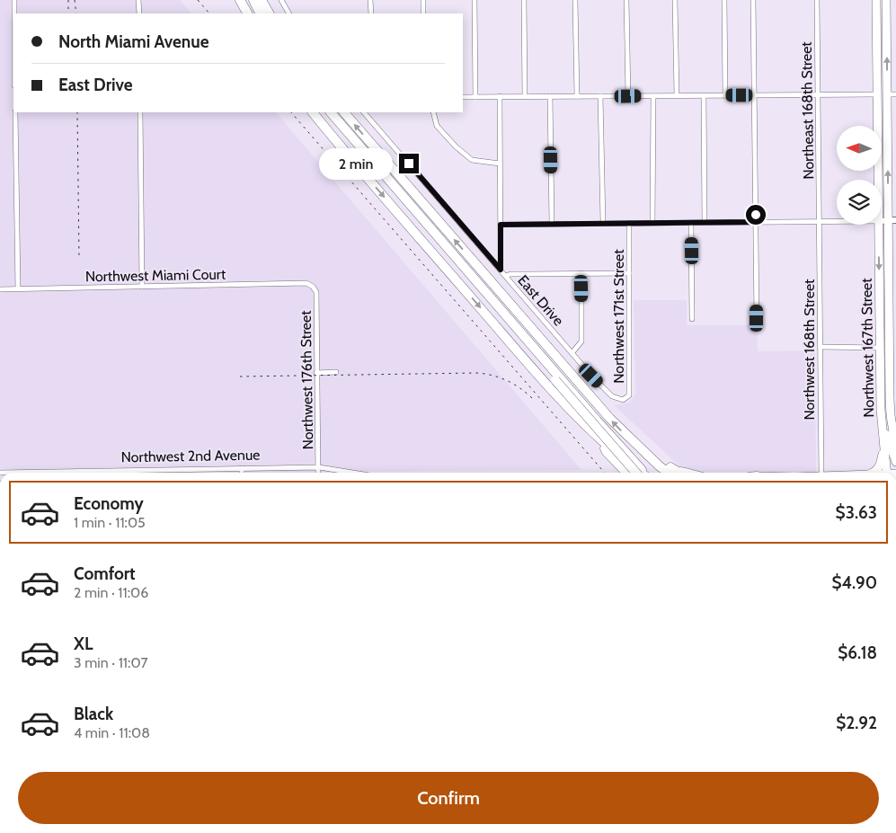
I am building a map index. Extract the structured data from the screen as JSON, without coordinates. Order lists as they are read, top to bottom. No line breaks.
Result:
{"streets":{"main road":["Northwest 167th Street"],"street":["Northeast 168th Street","Northwest Miami Court","East Drive","Northwest 171st Street","Northwest 168th Street","Northwest 176th Street","Northwest 2nd Avenue"]},"crossings":[["Northeast 168th Street","Northwest 168th Street"],["Northwest Miami Court","Northwest 176th Street"],["East Drive","Northwest 171st Street"],["Northwest 176th Street","Northwest 2nd Avenue"]],"north":"left","page":{"banner":["North Miami Avenue","East Drive"],"bubble":"2 min","list":[{"name":"Economy","note":"1 min · 11:05","value":"$3.63"},{"name":"Comfort","note":"2 min · 11:06","value":"$4.90"},{"name":"XL","note":"3 min · 11:07","value":"$6.18"},{"name":"Black","note":"4 min · 11:08","value":"$2.92"}],"buttons":"Confirm"}}
